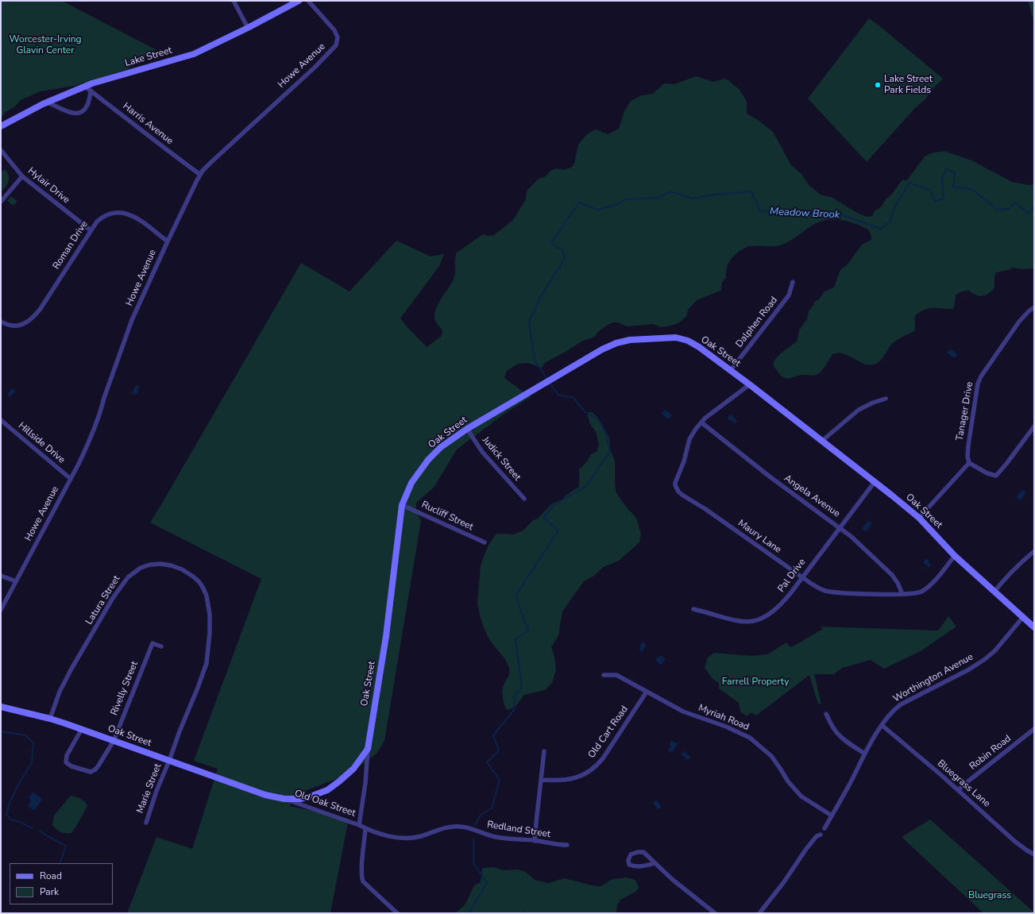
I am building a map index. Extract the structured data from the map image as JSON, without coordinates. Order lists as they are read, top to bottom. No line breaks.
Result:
{"streets":{"street":["Lake Street","Howe Avenue","Harris Avenue","Hylair Drive","Roman Drive","Dalphen Road","Oak Street","Tanager Drive","Hillside Drive","Judick Street","Angela Avenue","Rucliff Street","Maury Lane","Pal Drive","Latura Street","Worthington Avenue","Rivelly Street","Myriah Road","Old Cart Road","Robin Road","Bluegrass Lane","Marie Street","Old Oak Street","Redland Street"]},"crossings":[["Lake Street","Harris Avenue"],["Howe Avenue","Harris Avenue"],["Howe Avenue","Roman Drive"],["Howe Avenue","Hillside Drive"],["Hylair Drive","Roman Drive"],["Dalphen Road","Oak Street"],["Oak Street","Judick Street"],["Oak Street","Rucliff Street"],["Oak Street","Maury Lane"],["Oak Street","Pal Drive"],["Oak Street","Latura Street"],["Oak Street","Worthington Avenue"],["Oak Street","Rivelly Street"],["Oak Street","Marie Street"],["Oak Street","Old Oak Street"],["Angela Avenue","Maury Lane"],["Angela Avenue","Pal Drive"],["Maury Lane","Pal Drive"],["Latura Street","Marie Street"],["Worthington Avenue","Myriah Road"],["Worthington Avenue","Bluegrass Lane"],["Myriah Road","Old Cart Road"],["Robin Road","Bluegrass Lane"],["Old Oak Street","Redland Street"]],"water":["Meadow Brook"],"parks":["Worcester-Irving Glavin Center","Farrell Property","Bluegrass"],"places":["Lake Street Park Fields"],"legend":["Road","Park"]}
